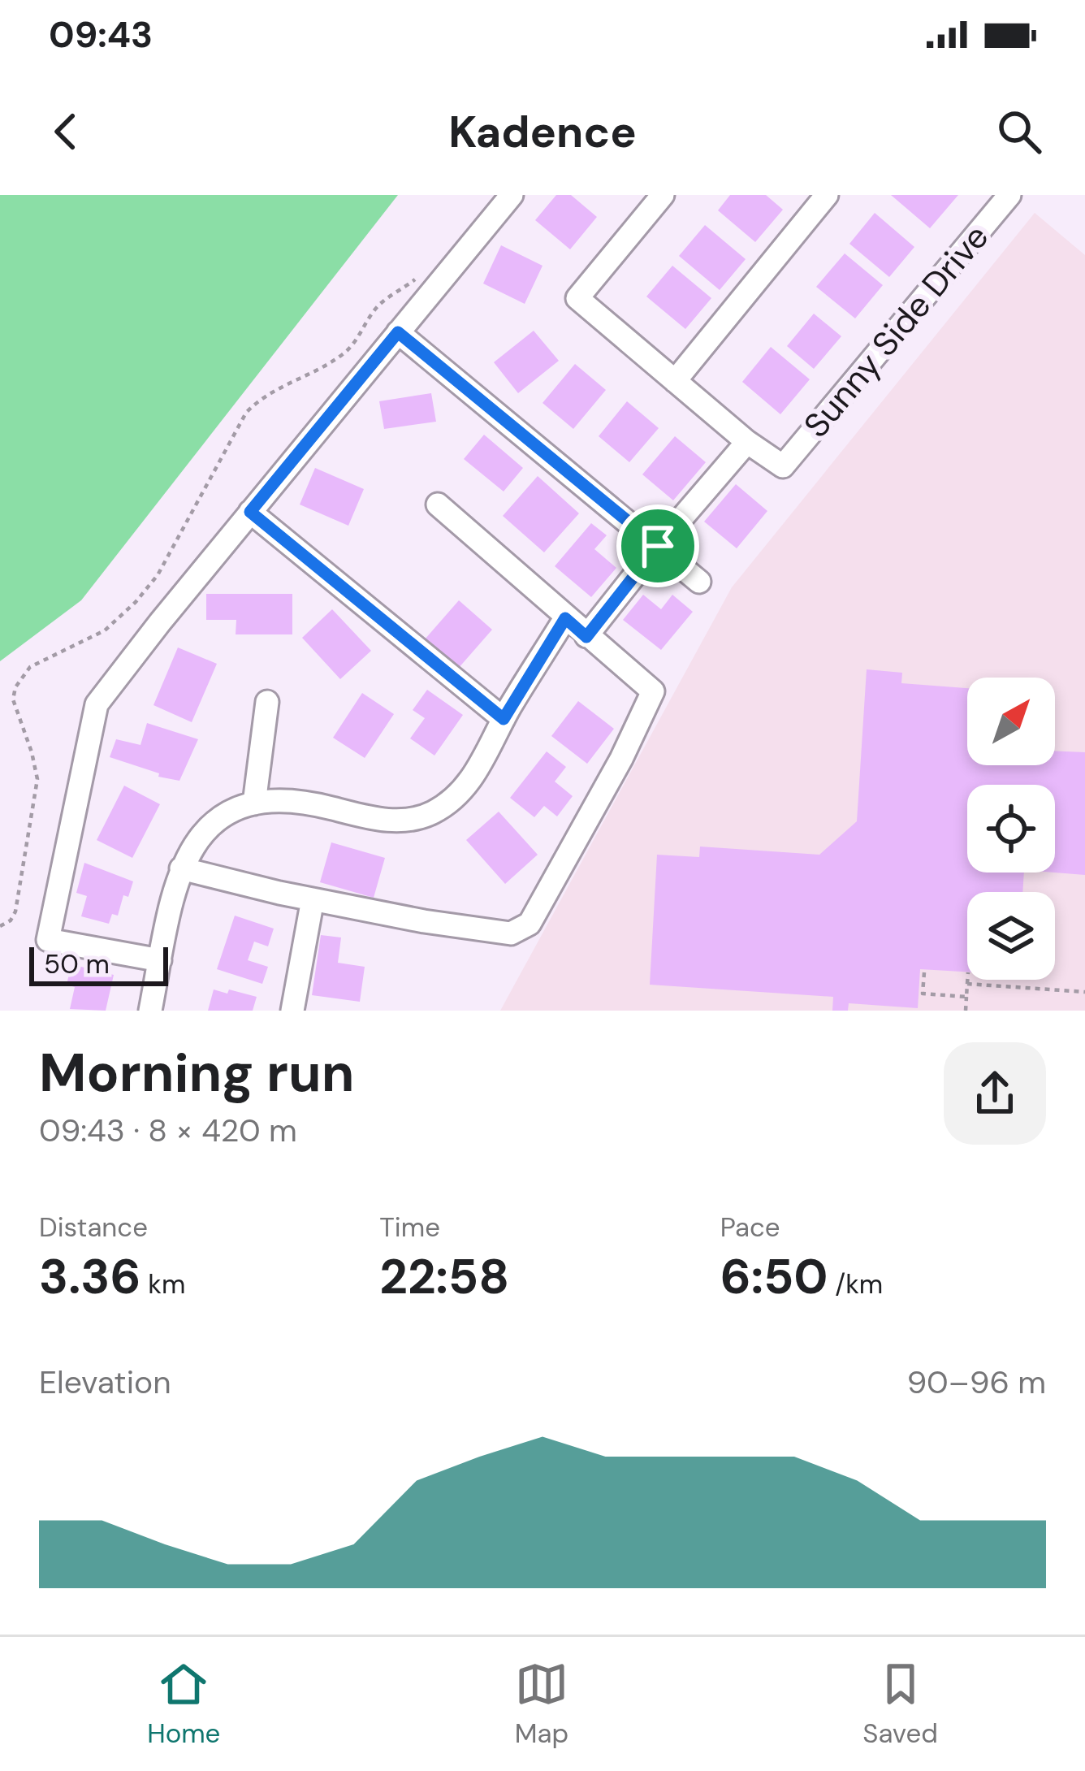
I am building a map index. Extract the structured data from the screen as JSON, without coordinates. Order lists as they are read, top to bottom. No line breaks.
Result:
{"streets":{"street":["Sunny Side Drive"]},"scale_bar":"50 m","north":"top right","page":{"status":"09:43","header":"Kadence","scale":"50 m","heading":["Morning run","09:43 · 8 × 420 m"],"stats":[["Distance","3.36 km"],["Time","22:58"],["Pace","6:50 /km"]],"chart":["Elevation","90–96 m"],"tabs":["Home","Map","Saved"]}}
